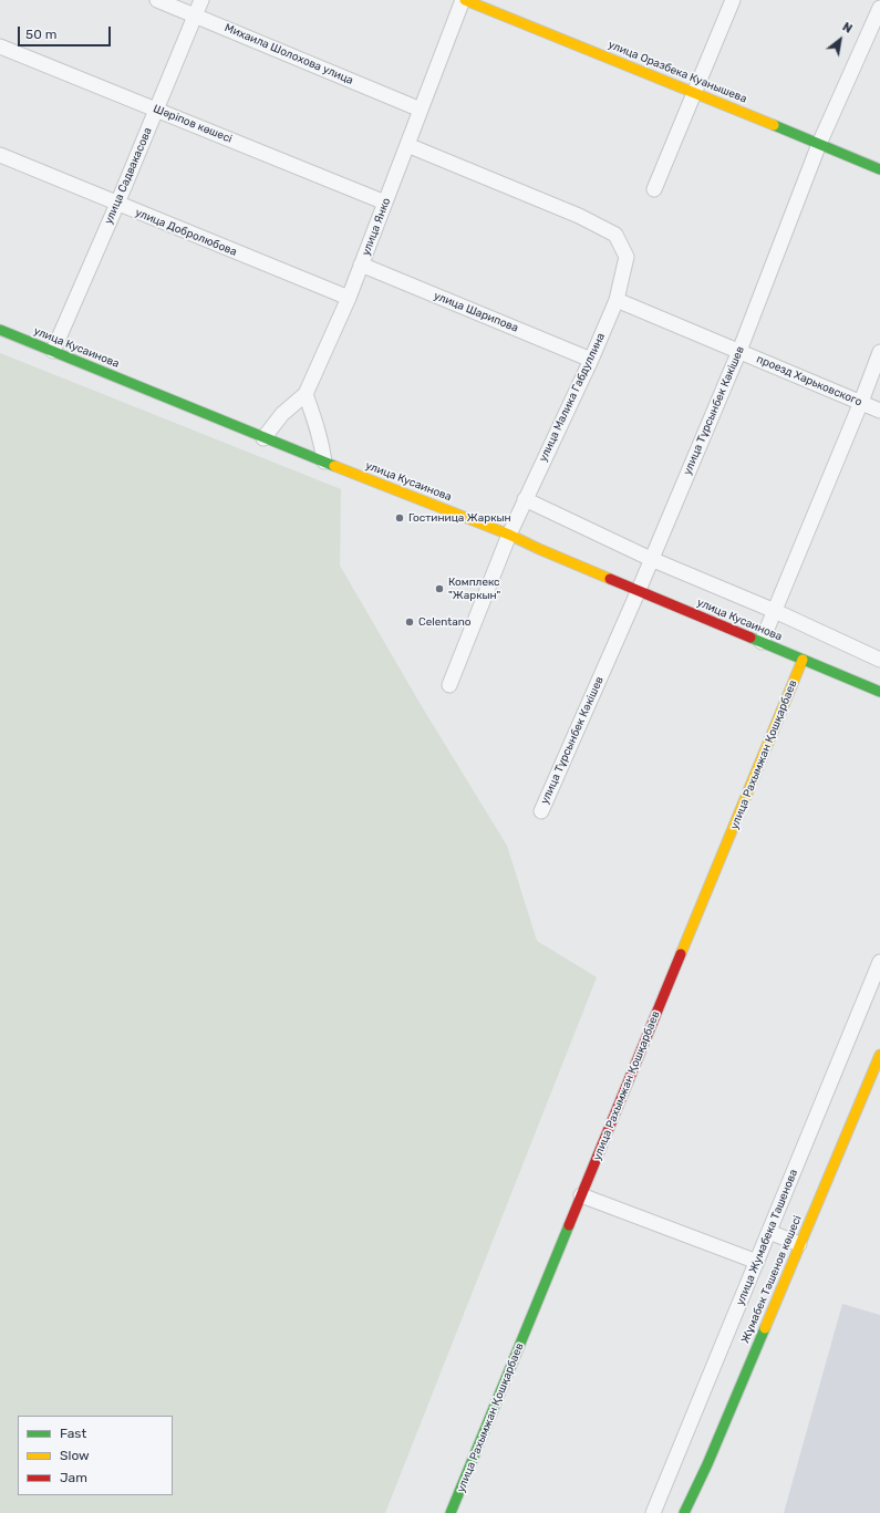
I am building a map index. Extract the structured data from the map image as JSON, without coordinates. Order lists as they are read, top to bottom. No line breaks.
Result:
{"streets":{"street":["Михаила Шолохова улица","улица Оразбека Куанышева","Шәріпов көшесі","улица Садвакасова","улица Янко","улица Добролюбова","улица Шарипова","улица Кусаинова","проезд Харьковского","улица Малика Габдуллина","улица Тұрсынбек Кәкішев","улица Рахымжан Қошқарбаев","улица Жумабека Ташенова","Жұмабек Тәшенов көшесі"]},"crossings":[["Михаила Шолохова улица","улица Садвакасова"],["Михаила Шолохова улица","улица Янко"],["улица Оразбека Куанышева","улица Янко"],["улица Оразбека Куанышева","улица Тұрсынбек Кәкішев"],["Шәріпов көшесі","улица Садвакасова"],["Шәріпов көшесі","улица Янко"],["улица Садвакасова","улица Добролюбова"],["улица Садвакасова","улица Кусаинова"],["улица Янко","улица Добролюбова"],["улица Янко","улица Шарипова"],["улица Янко","улица Кусаинова"],["улица Янко","улица Малика Габдуллина"],["улица Шарипова","улица Малика Габдуллина"],["улица Кусаинова","улица Малика Габдуллина"],["улица Кусаинова","улица Тұрсынбек Кәкішев"],["улица Кусаинова","улица Рахымжан Қошқарбаев"],["проезд Харьковского","улица Малика Габдуллина"],["проезд Харьковского","улица Тұрсынбек Кәкішев"]],"places":["Гостиница Жаркын","Комплекс \"Жаркын\"","Celentano"],"legend":["Fast","Slow","Jam"],"scale_bar":"50 m","north":"top right"}
